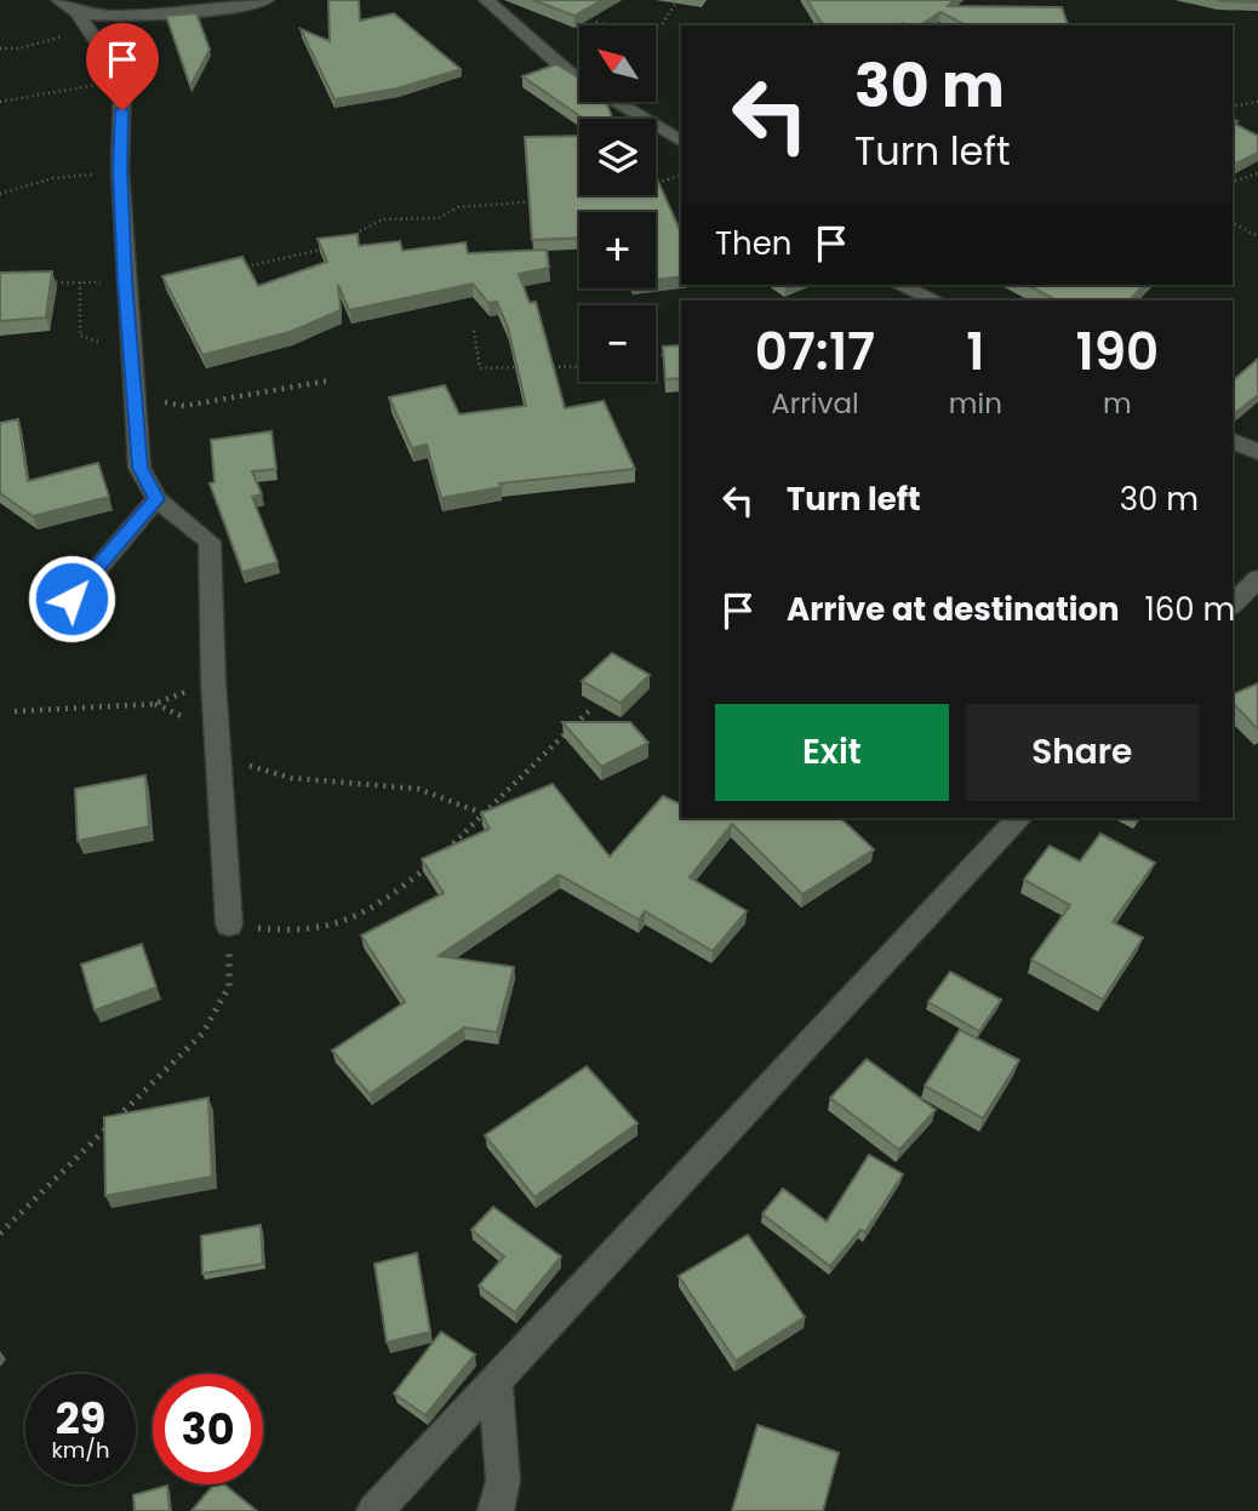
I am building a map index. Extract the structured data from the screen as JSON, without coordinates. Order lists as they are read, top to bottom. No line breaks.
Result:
{"north":"top left","page":{"map_buttons":["+","−"],"turn":["30 m","Turn left"],"then":"Then","eta":["07:17","Arrival","1","min","190","m"],"list":[{"name":"Turn left","value":"30 m"},{"name":"Arrive at destination","value":"160 m"}],"buttons":["Exit","Share"],"speed":"29 km/h","limit":"30"}}
